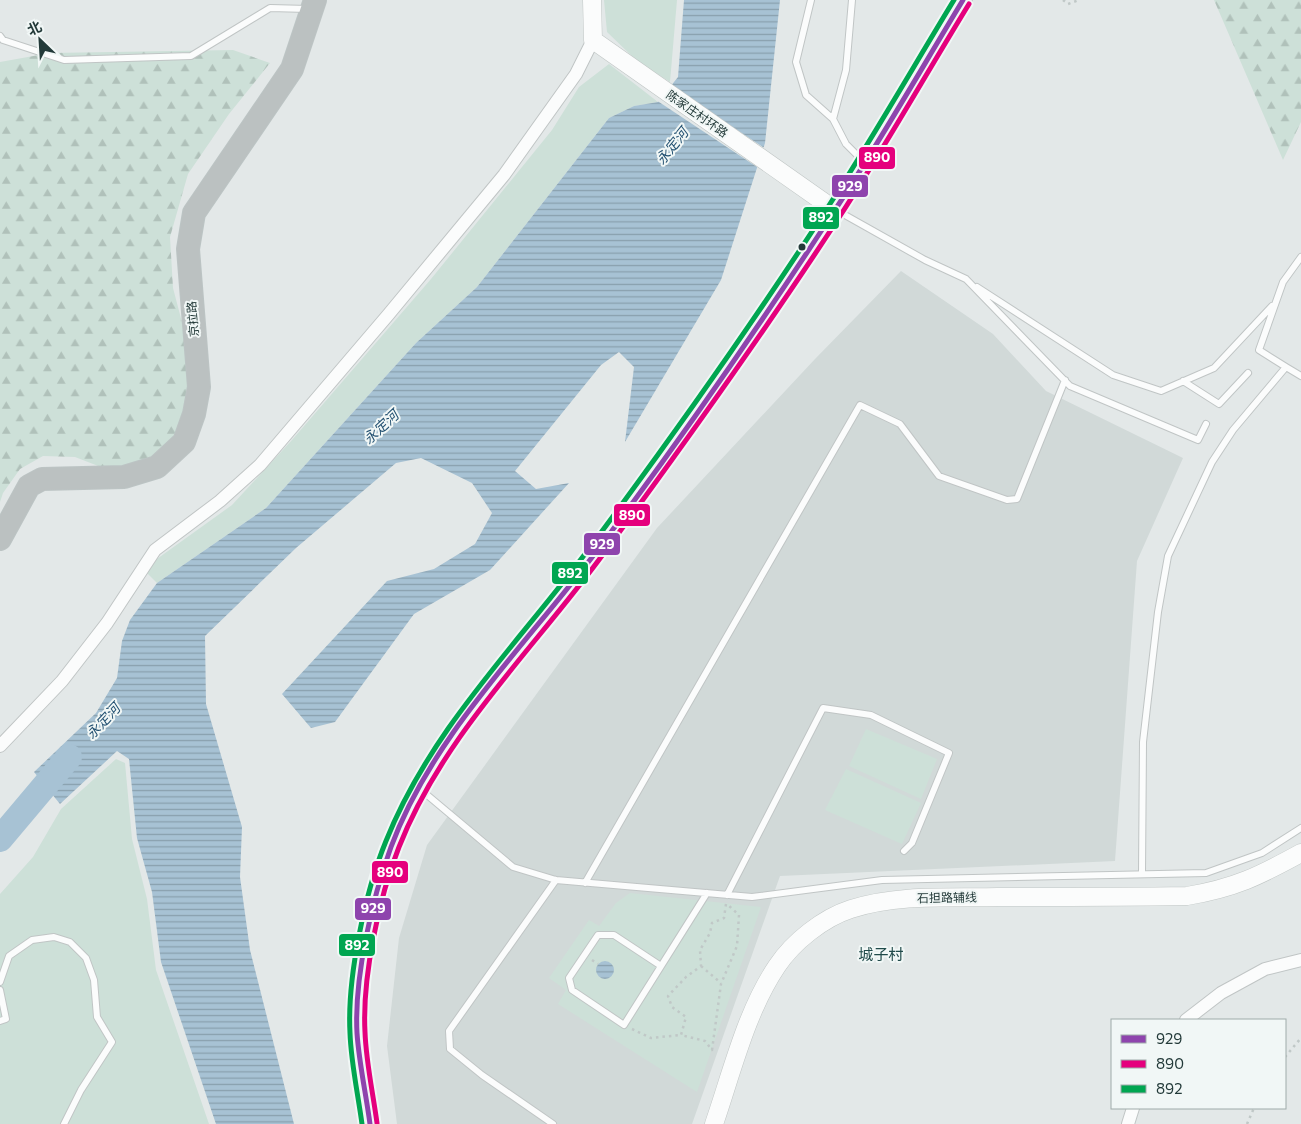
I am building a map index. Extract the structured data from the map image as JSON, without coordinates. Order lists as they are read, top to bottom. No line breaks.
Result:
{"streets":{"highway":["京拉路"],"main road":["陈家庄村环路","石担路辅线"]},"districts":["城子村"],"water":["永定河"],"lines":["transit line 929","transit line 892","transit line 890"],"legend":["929","890","892"],"north":"top left"}
